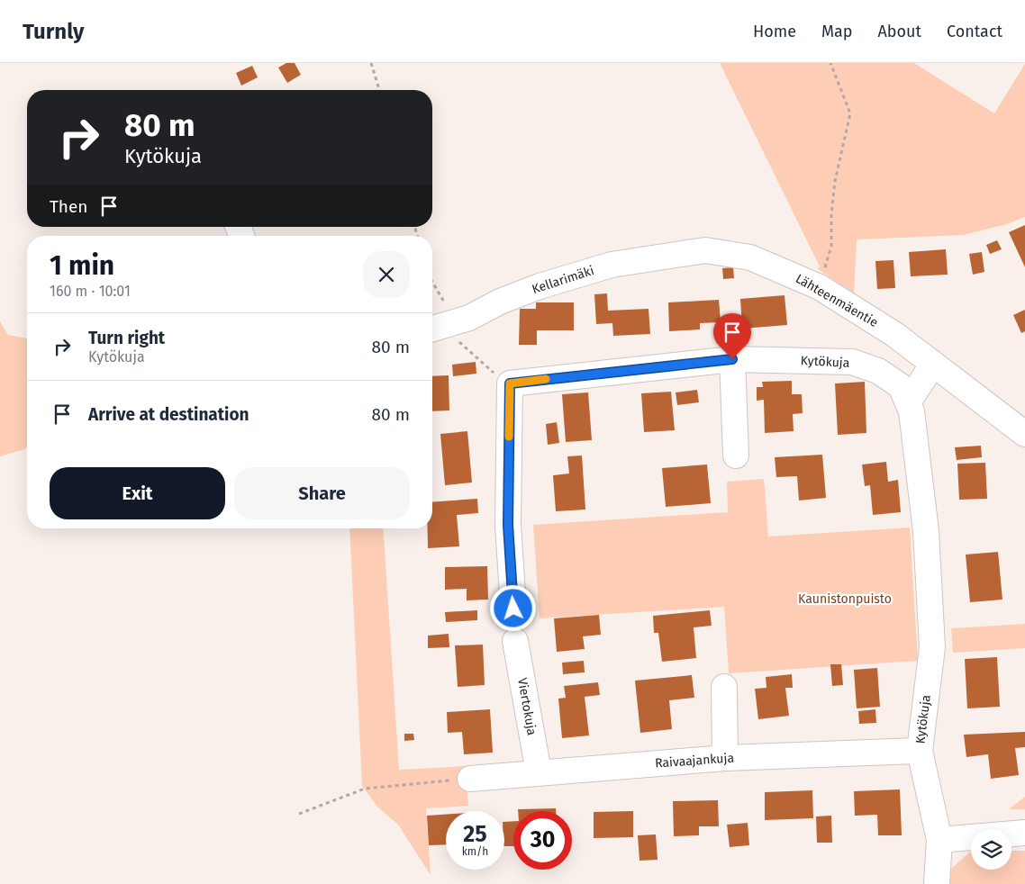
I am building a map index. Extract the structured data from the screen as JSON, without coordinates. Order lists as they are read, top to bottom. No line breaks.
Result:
{"streets":{"street":["Kellarimäki","Lähteenmäentie","Kytökuja","Viertokuja","Raivaajankuja"]},"crossings":[["Kellarimäki","Lähteenmäentie"],["Kytökuja","Raivaajankuja"],["Viertokuja","Raivaajankuja"]],"parks":["Kaunistonpuisto"],"page":{"header":"Turnly","nav":["Home","Map","About","Contact"],"turn":["80 m","Kytökuja"],"then":"Then","heading":["1 min","160 m · 10:01"],"list":[{"name":"Turn right","note":"Kytökuja","value":"80 m"},{"name":"Arrive at destination","value":"80 m"}],"buttons":["Exit","Share"],"speed":"25 km/h","limit":"30"}}
